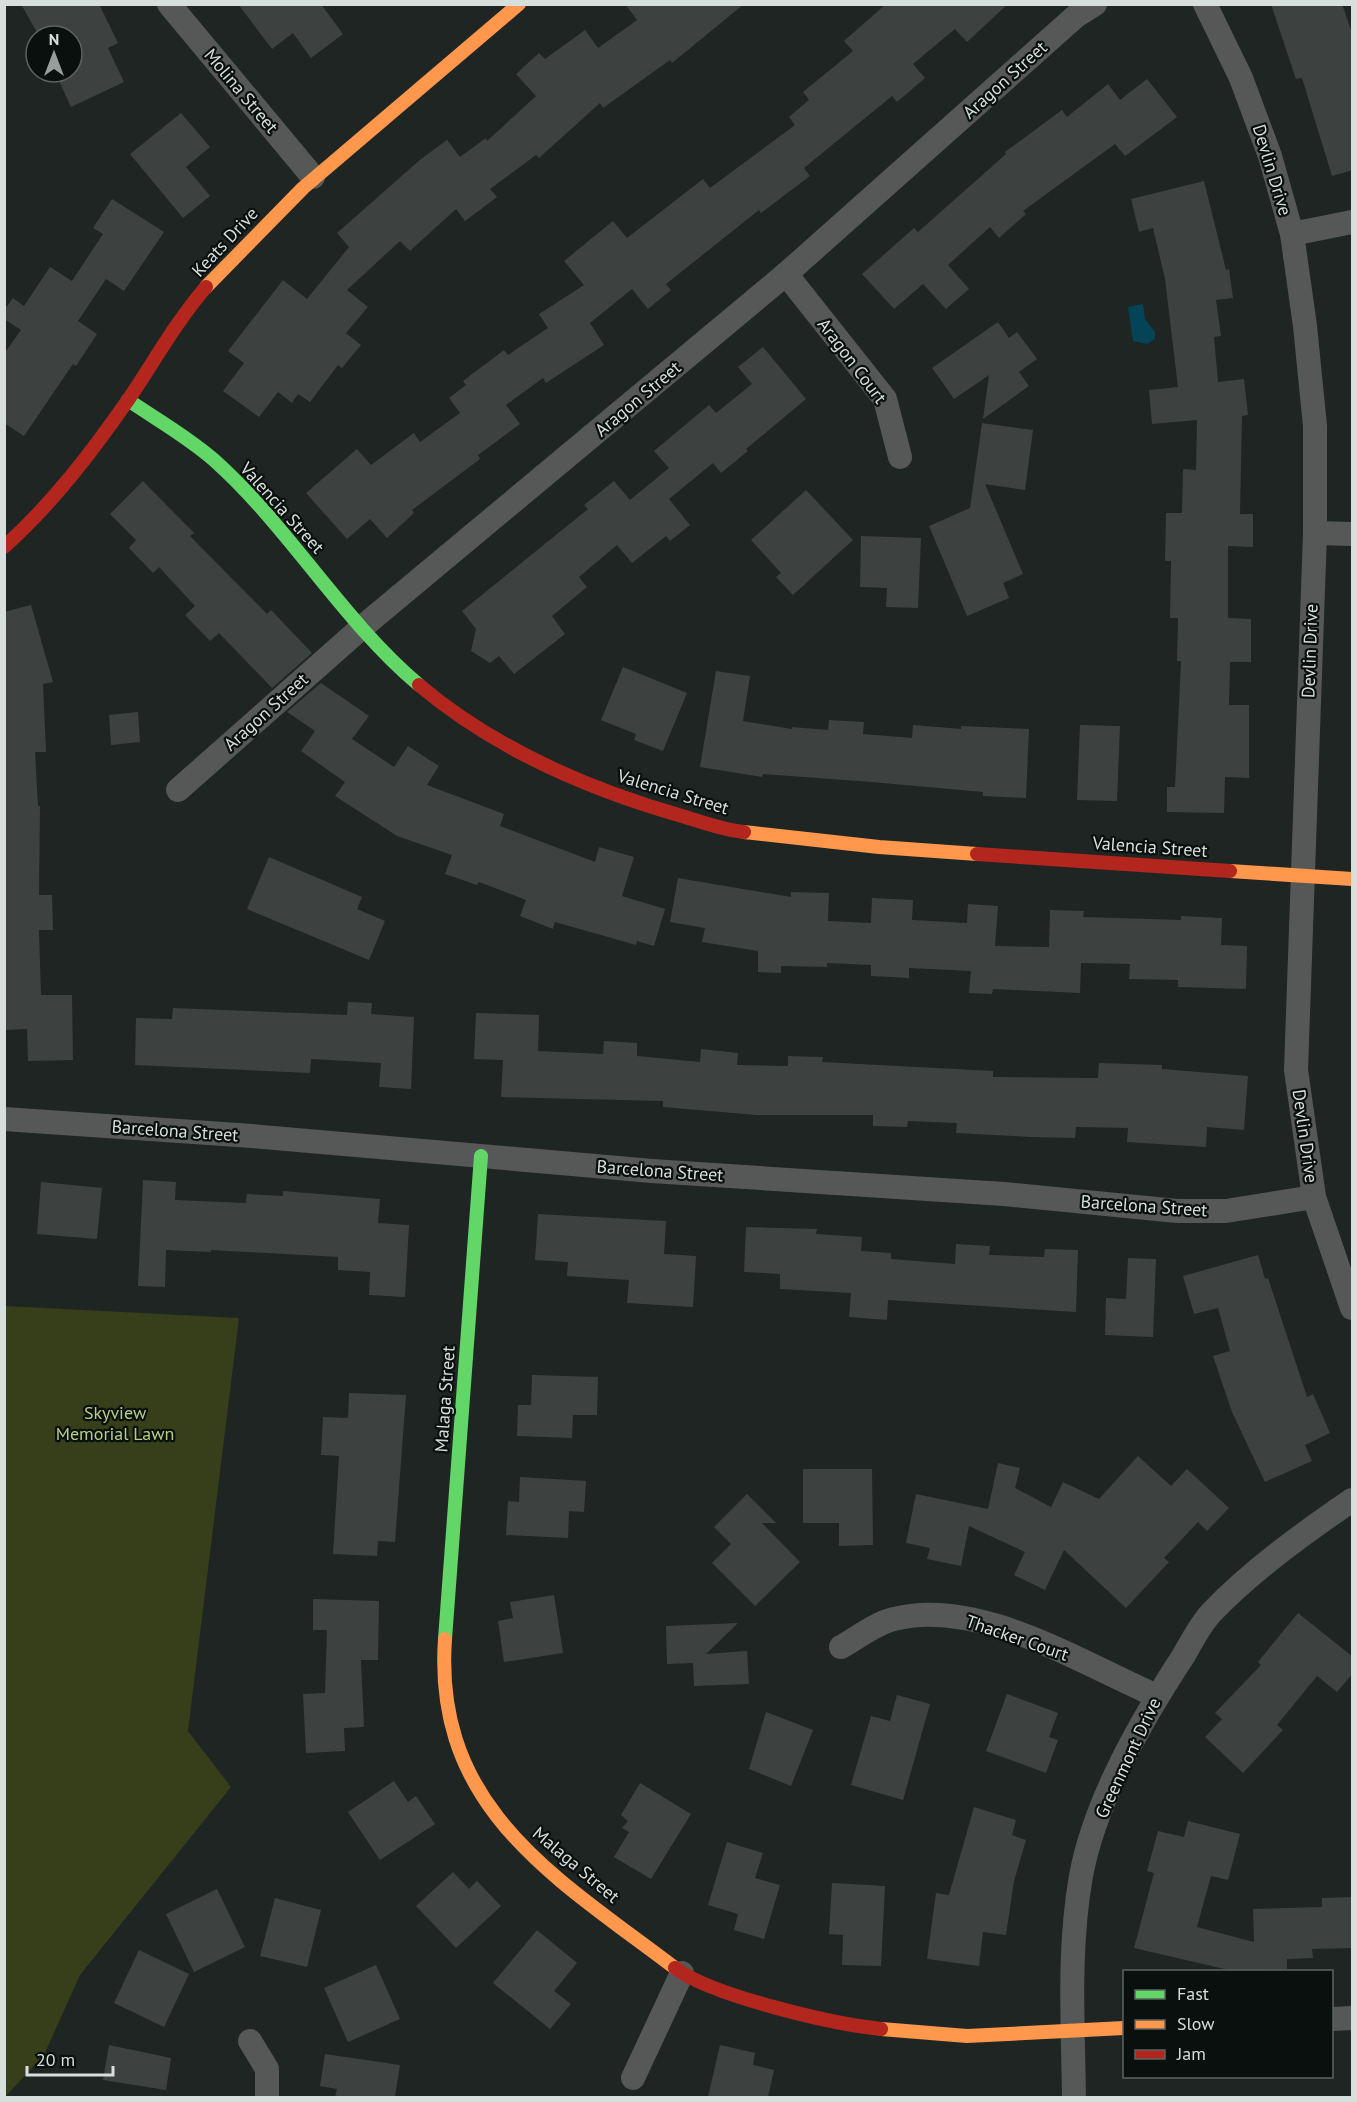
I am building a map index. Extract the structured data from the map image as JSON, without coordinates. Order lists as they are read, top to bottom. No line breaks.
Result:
{"streets":{"street":["Aragon Street","Molina Street","Devlin Drive","Keats Drive","Aragon Court","Valencia Street","Barcelona Street","Malaga Street","Thacker Court","Greenmont Drive"]},"crossings":[["Aragon Street","Aragon Court"],["Aragon Street","Valencia Street"],["Molina Street","Keats Drive"],["Devlin Drive","Valencia Street"],["Devlin Drive","Barcelona Street"],["Keats Drive","Valencia Street"],["Barcelona Street","Malaga Street"],["Malaga Street","Greenmont Drive"],["Thacker Court","Greenmont Drive"]],"parks":["Skyview Memorial Lawn"],"legend":["Fast","Slow","Jam"],"scale_bar":"20 m","north":"top"}
